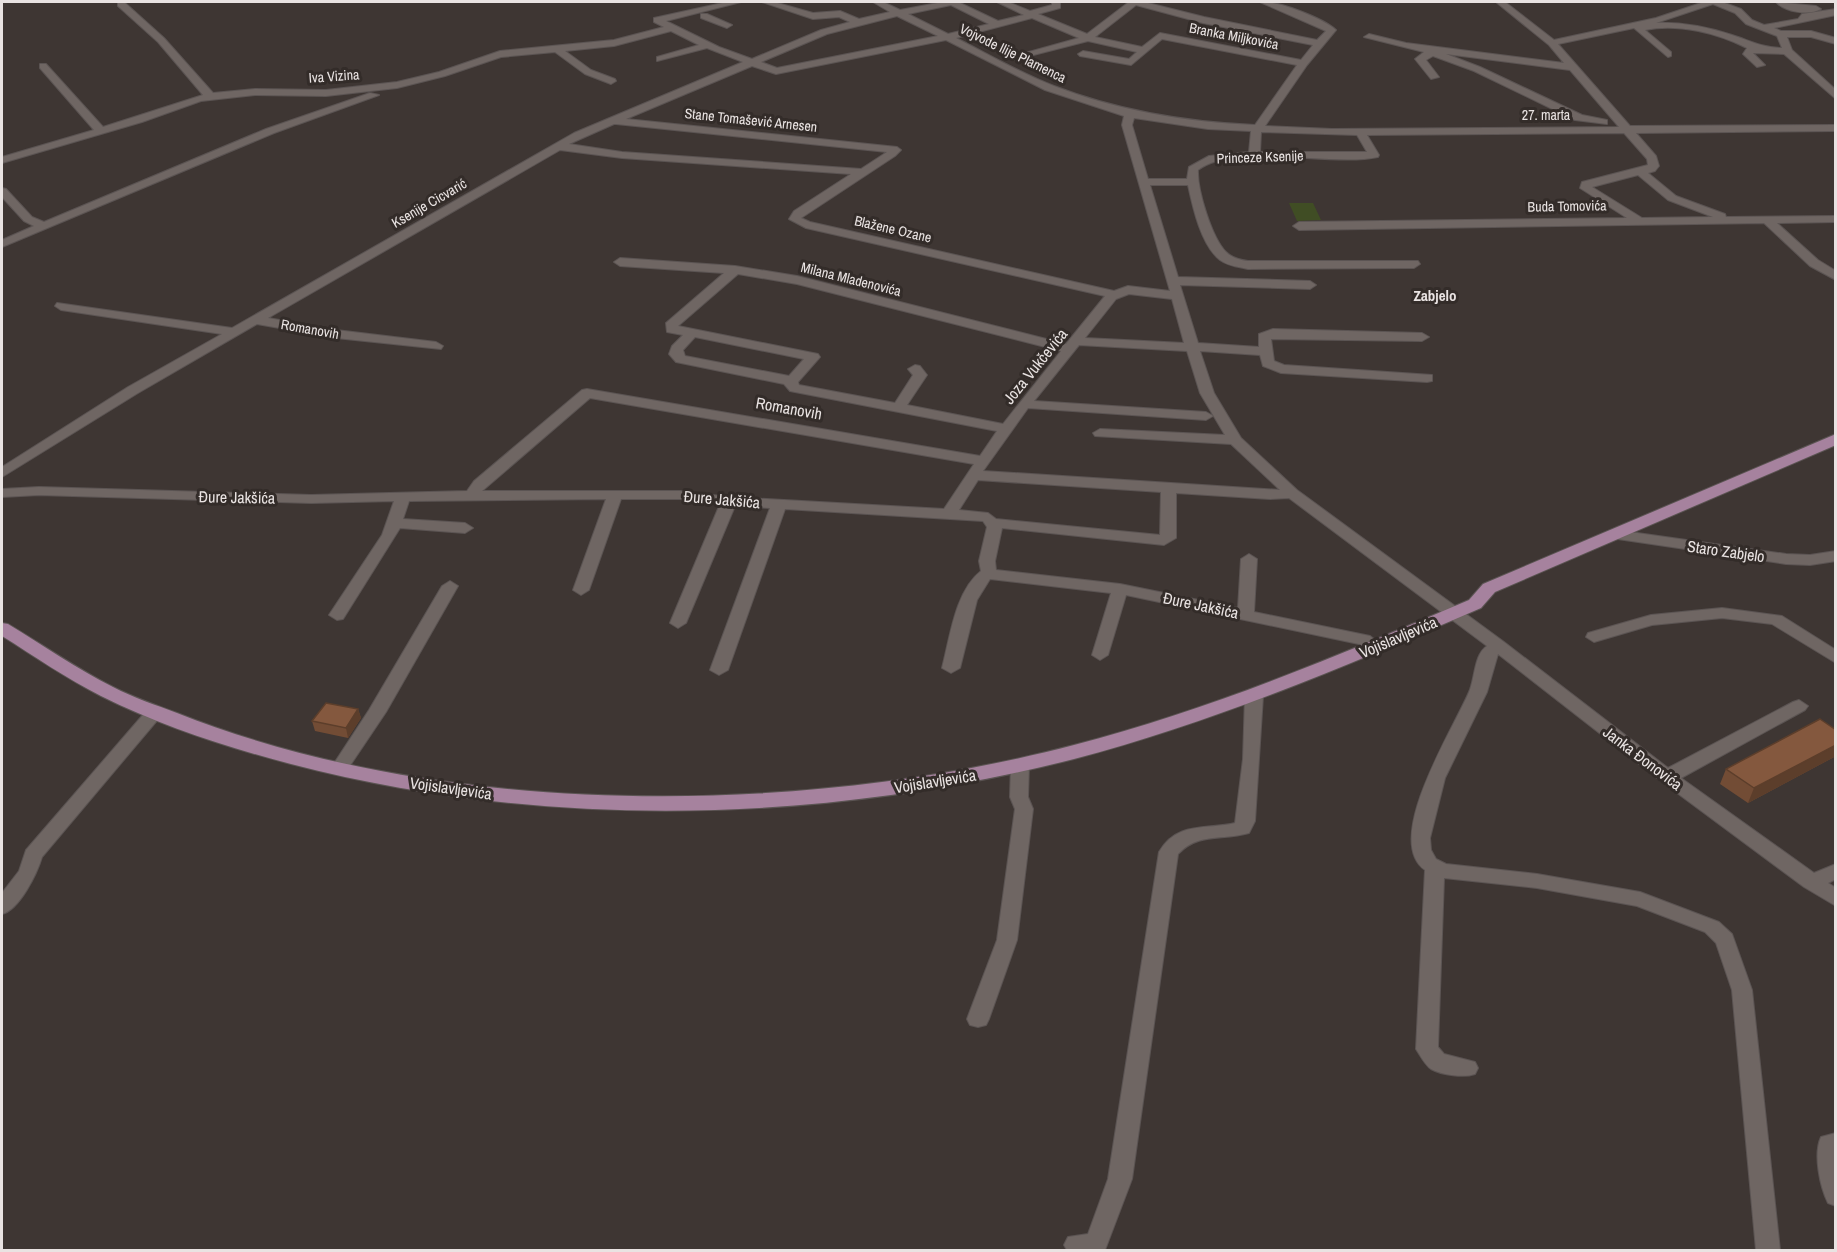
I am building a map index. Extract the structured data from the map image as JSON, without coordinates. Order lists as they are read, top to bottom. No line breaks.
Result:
{"streets":{"main road":["Vojislavljevića"],"street":["Branka Miljkovića","Vojvode Ilije Plamenca","Iva Vizina","27. marta","Stane Tomašević Arnesen","Princeze Ksenije","Ksenije Cicvarić","Buda Tomovića","Blažene Ozane","Milana Mladenovića","Romanovih","Joza Vukčevića","Đure Jakšića","Staro Zabjelo","Janka Đonovića"]},"crossings":[["Branka Miljkovića","Vojvode Ilije Plamenca"],["Vojvode Ilije Plamenca","27. marta"],["Vojvode Ilije Plamenca","Ksenije Cicvarić"],["27. marta","Princeze Ksenije"],["Stane Tomašević Arnesen","Ksenije Cicvarić"],["Stane Tomašević Arnesen","Blažene Ozane"],["Ksenije Cicvarić","Romanovih"],["Blažene Ozane","Joza Vukčevića"],["Milana Mladenovića","Joza Vukčevića"],["Romanovih","Joza Vukčevića"],["Romanovih","Đure Jakšića"],["Joza Vukčevića","Đure Jakšića"],["Đure Jakšića","Vojislavljevića"],["Staro Zabjelo","Vojislavljevića"],["Vojislavljevića","Janka Đonovića"]],"districts":["Zabjelo"]}
